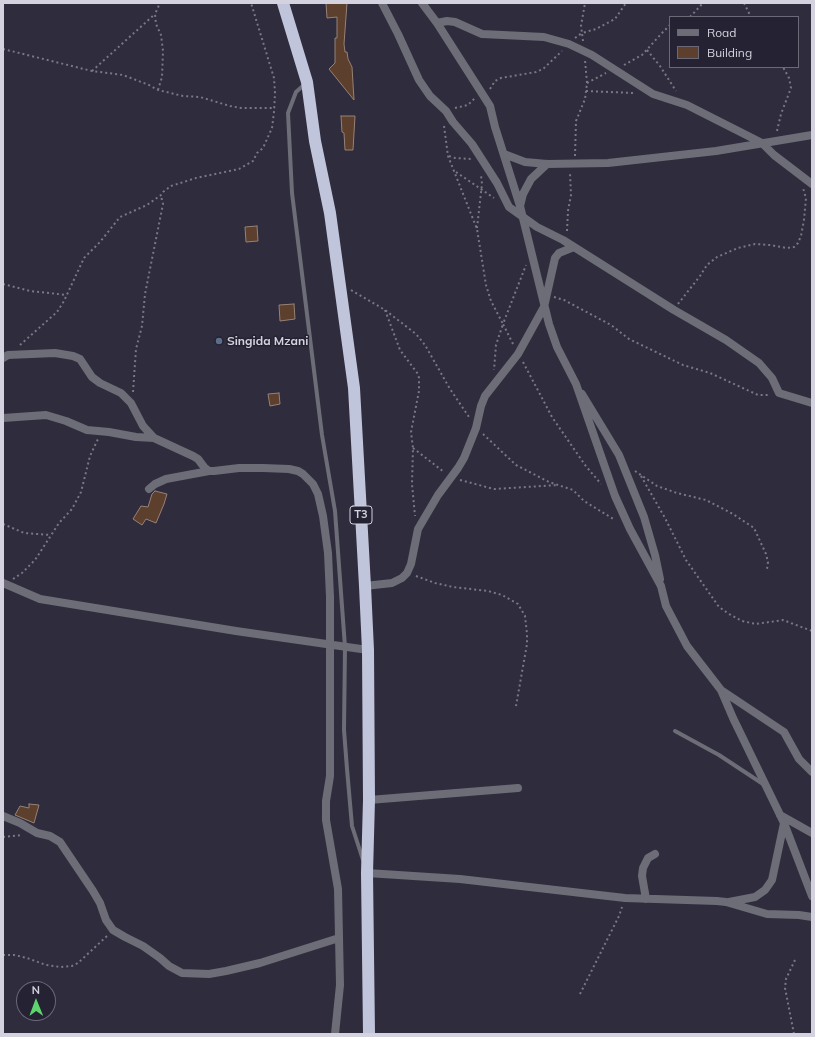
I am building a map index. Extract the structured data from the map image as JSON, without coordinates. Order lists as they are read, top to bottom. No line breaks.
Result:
{"streets":{"highway":["T3"]},"places":["Singida Mzani"],"legend":["Road","Building"],"north":"top"}
